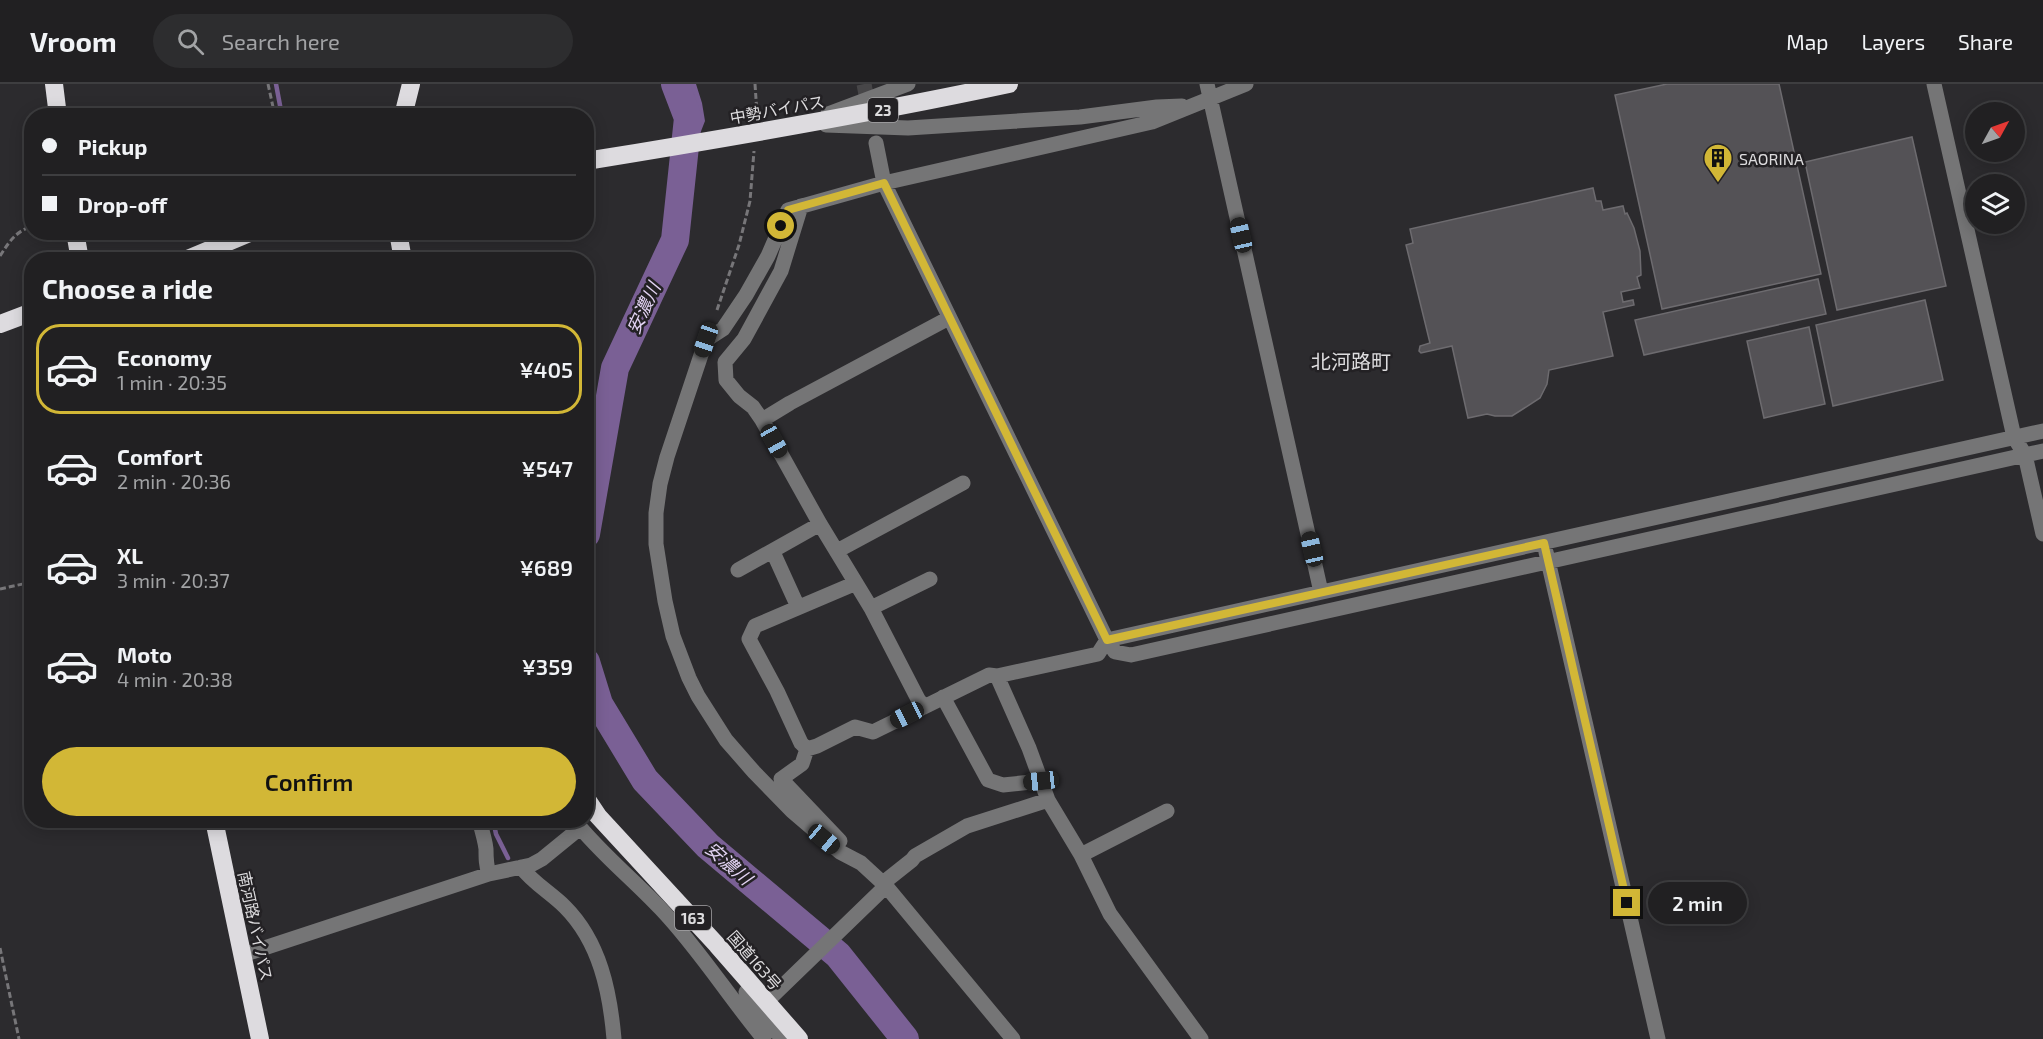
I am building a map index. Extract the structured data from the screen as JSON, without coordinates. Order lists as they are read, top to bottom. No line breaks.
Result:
{"streets":{"highway":["中勢バイパス","23","163","南河路バイパス","国道163号"]},"districts":["北河路町"],"water":["安濃川"],"places":{"building":["SAORINA"]},"north":"top right","page":{"header":"Vroom","search":"Search here","nav":["Map","Layers","Share"],"banner":["Pickup","Drop-off"],"heading":"Choose a ride","list":[{"name":"Economy","note":"1 min · 20:35","value":"¥405"},{"name":"Comfort","note":"2 min · 20:36","value":"¥547"},{"name":"XL","note":"3 min · 20:37","value":"¥689"},{"name":"Moto","note":"4 min · 20:38","value":"¥359"}],"buttons":"Confirm","bubble":"2 min"}}
